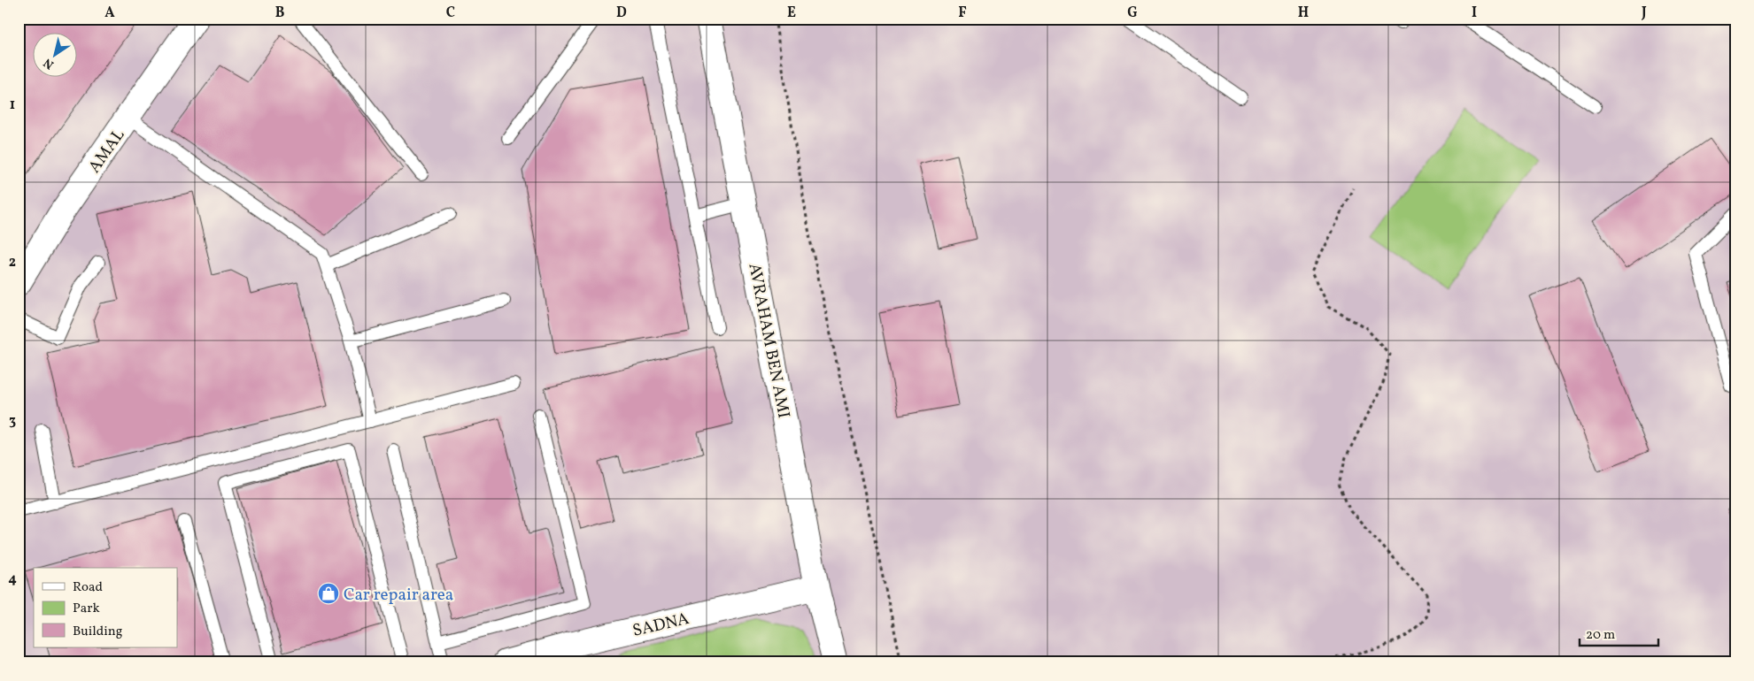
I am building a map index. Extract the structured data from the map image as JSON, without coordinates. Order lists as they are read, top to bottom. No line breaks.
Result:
{"streets":{"street":["AMAL","AVRAHAM BEN AMI","SADNA"]},"crossings":[["AVRAHAM BEN AMI","SADNA"]],"places":{"shop":["Car repair area"]},"legend":["Road","Park","Building"],"scale_bar":"20 m","north":"bottom left","grid":{"columns":["A","B","C","D","E","F","G","H","I","J"],"rows":["1","2","3","4"]}}
